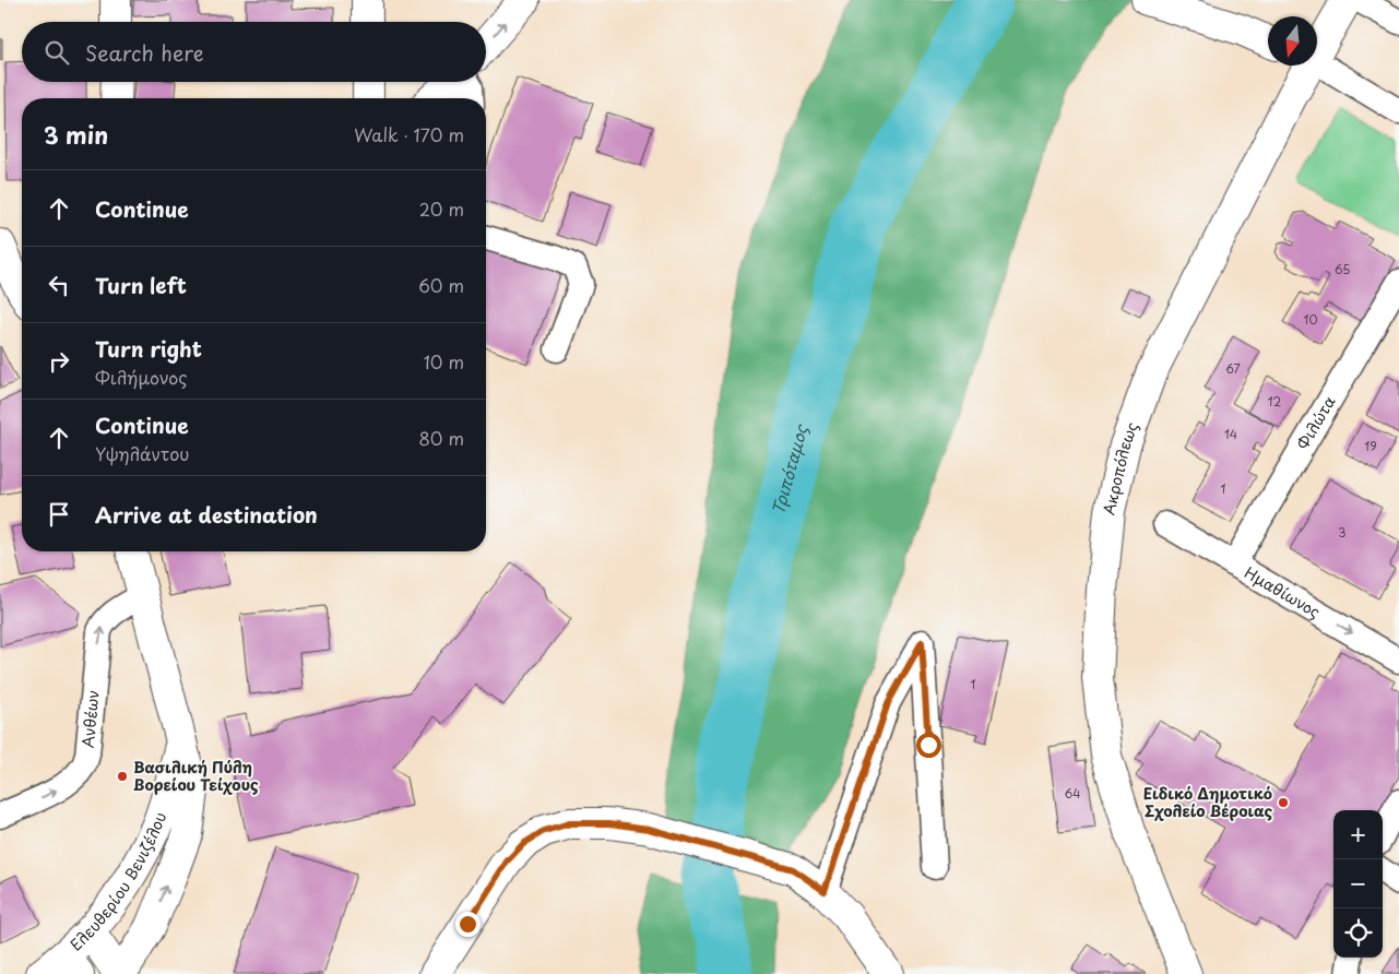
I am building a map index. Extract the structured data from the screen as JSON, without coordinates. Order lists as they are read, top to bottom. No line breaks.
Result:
{"streets":{"street":["Φιλώτα","Ακροπόλεως","Ημαθίωνος","Ανθέων","Ελευθερίου Βενιζέλου"]},"crossings":[["Φιλώτα","Ημαθίωνος"],["Ανθέων","Ελευθερίου Βενιζέλου"]],"one_way":["Ημαθίωνος","Ανθέων"],"water":["Τριπόταμος"],"places":["Βασιλική Πύλη Βορείου Τείχους","Ειδικό Δημοτικό Σχολείο Βέροιας"],"house_numbers":["65","10","67","12","14","19","1","3","1","64"],"north":"bottom","page":{"search":"Search here","heading":["3 min","Walk · 170 m"],"list":[["Continue","20 m"],["Turn left","60 m"],["Turn right","Φιλήμονος","10 m"],["Continue","Υψηλάντου","80 m"],"Arrive at destination"],"map_buttons":["+","−"]}}
